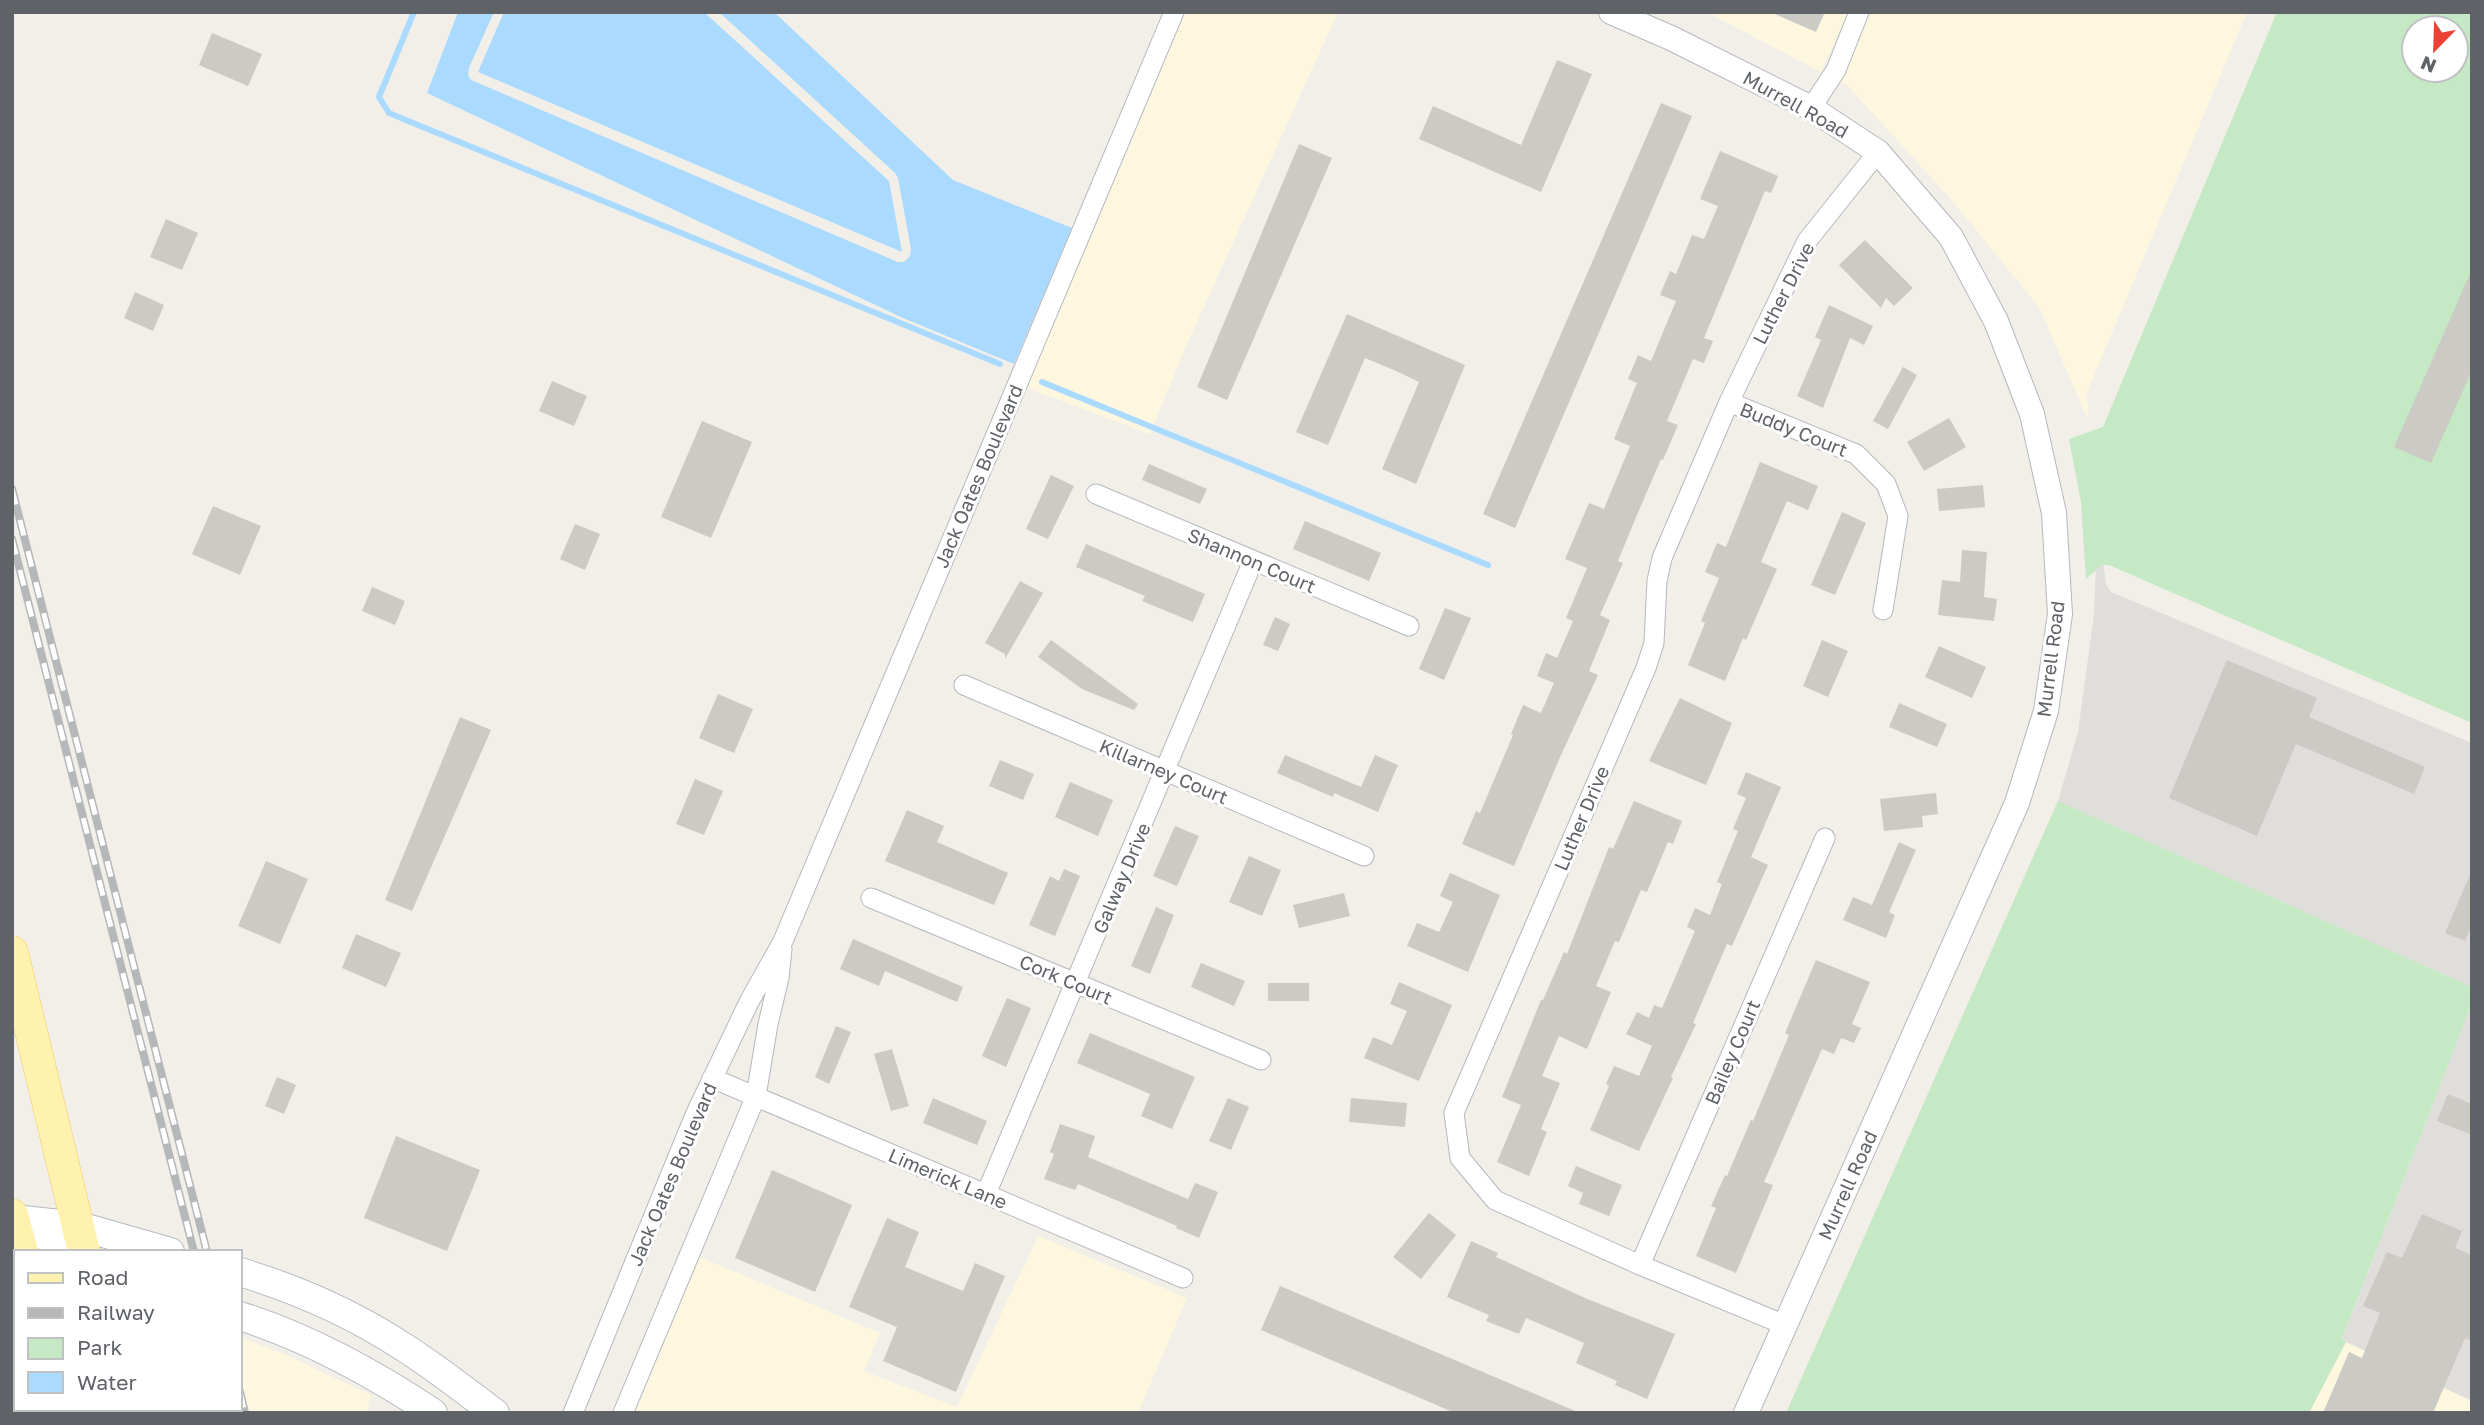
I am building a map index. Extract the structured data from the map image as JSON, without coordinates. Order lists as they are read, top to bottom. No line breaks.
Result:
{"streets":{"street":["Murrell Road","Luther Drive","Buddy Court","Jack Oates Boulevard","Shannon Court","Killarney Court","Galway Drive","Cork Court","Bailey Court","Limerick Lane"]},"crossings":[["Murrell Road","Luther Drive"],["Luther Drive","Buddy Court"],["Luther Drive","Bailey Court"],["Jack Oates Boulevard","Limerick Lane"],["Shannon Court","Galway Drive"],["Killarney Court","Galway Drive"],["Galway Drive","Cork Court"],["Galway Drive","Limerick Lane"]],"legend":["Road","Railway","Park","Water"],"north":"bottom left"}
